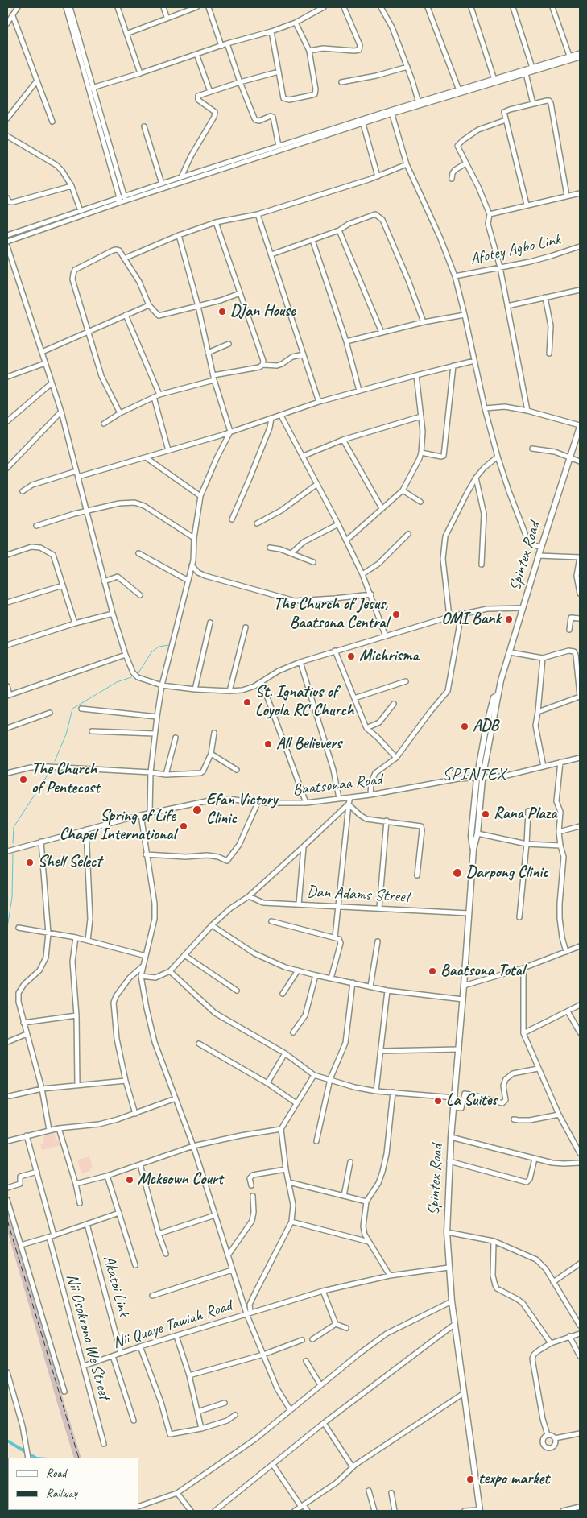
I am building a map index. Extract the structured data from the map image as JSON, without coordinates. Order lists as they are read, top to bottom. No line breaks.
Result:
{"streets":{"main road":["Spintex Road"],"street":["Afotey Agbo Link","Baatsonaa Road","Dan Adams Street","Akatoi Link","Nii Quaye Tawiah Road","Nii Osokrono We Street"]},"crossings":[["Spintex Road","Baatsonaa Road"],["Spintex Road","Dan Adams Street"],["Spintex Road","Nii Quaye Tawiah Road"],["Akatoi Link","Nii Quaye Tawiah Road"],["Nii Quaye Tawiah Road","Nii Osokrono We Street"]],"districts":["SPINTEX"],"places":["DJan House","The Church of Jesus, Baatsona Central","OMI Bank","Michrisma","St. Ignatius of Loyola RC Church","ADB","All Believers","The Church of Pentecost","Efan Victory Clinic","Rana Plaza","Spring of Life Chapel International","Shell Select","Darpong Clinic","Baatsona Total","La Suites","Mckeown Court","texpo market"],"legend":["Road","Railway"]}
